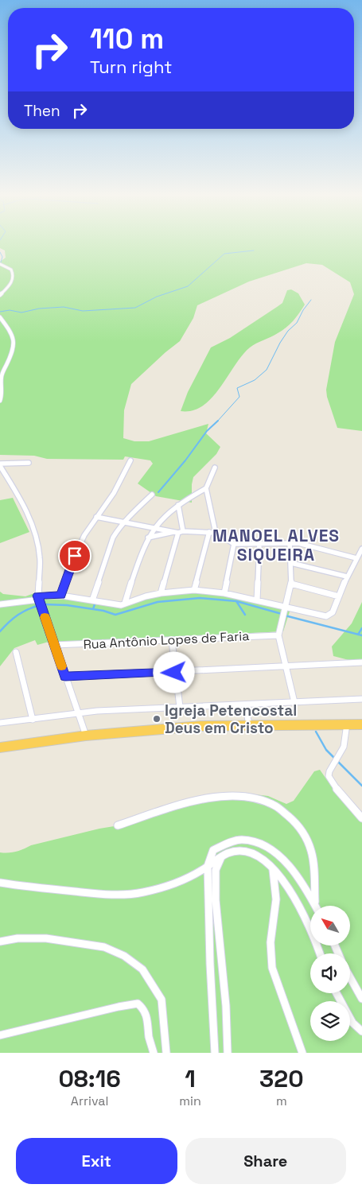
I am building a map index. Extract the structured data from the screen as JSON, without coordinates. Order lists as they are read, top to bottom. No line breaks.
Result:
{"streets":{"street":["Rua Antônio Lopes de Faria"]},"districts":["MANOEL ALVES SIQUEIRA"],"places":["Igreja Petencostal Deus em Cristo"],"north":"top left","page":{"turn":["110 m","Turn right"],"then":"Then","eta":["08:16","Arrival","1","min","320","m"],"buttons":["Exit","Share"]}}
